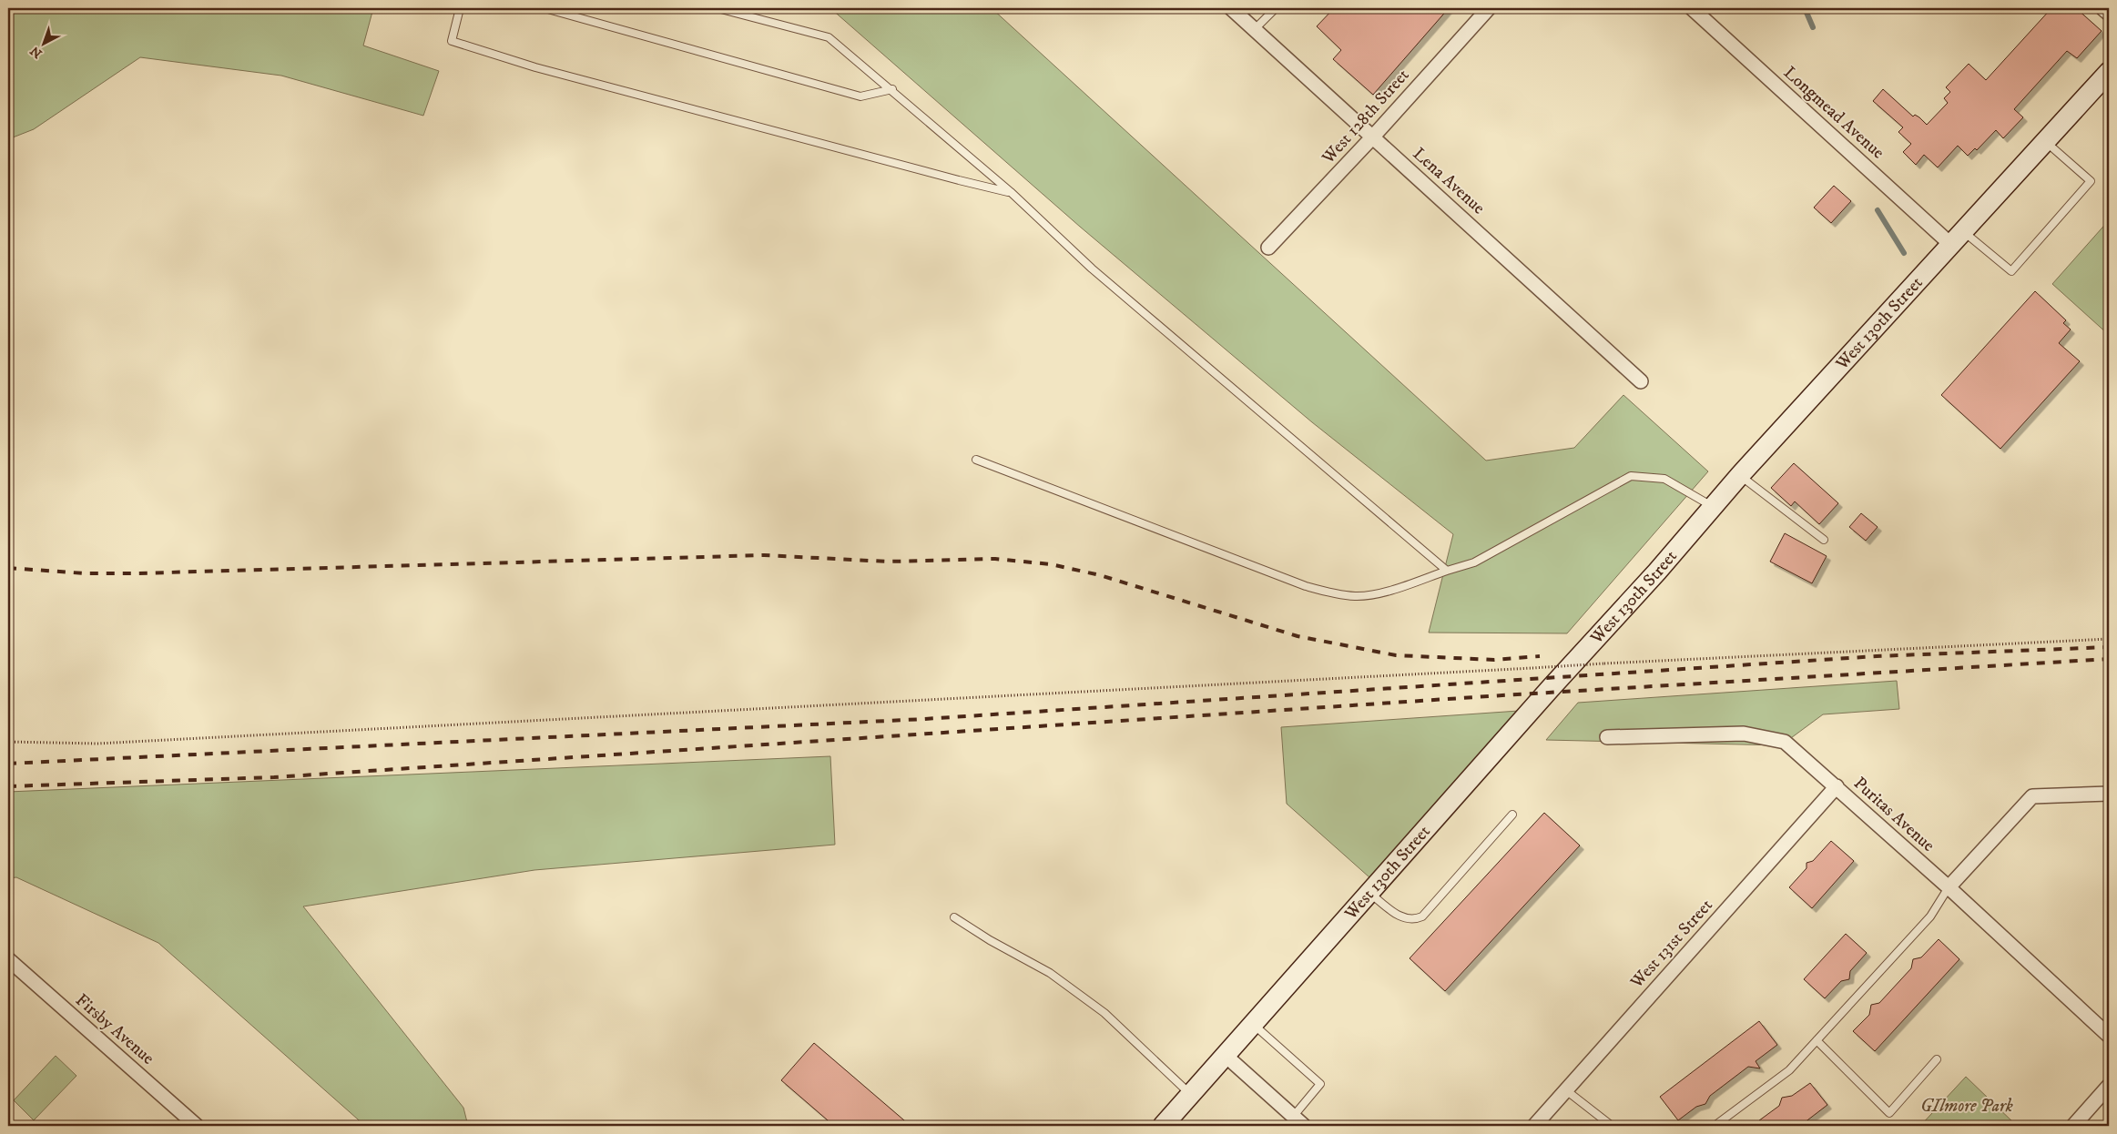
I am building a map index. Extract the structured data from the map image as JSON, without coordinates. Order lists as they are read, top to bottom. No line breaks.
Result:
{"streets":{"main road":["West 130th Street"],"street":["Longmead Avenue","West 128th Street","Lena Avenue","Puritas Avenue","West 131st Street","Firsby Avenue"]},"crossings":[["Longmead Avenue","West 130th Street"],["West 128th Street","Lena Avenue"],["Puritas Avenue","West 131st Street"]],"parks":["GIlmore Park"],"north":"bottom left"}
